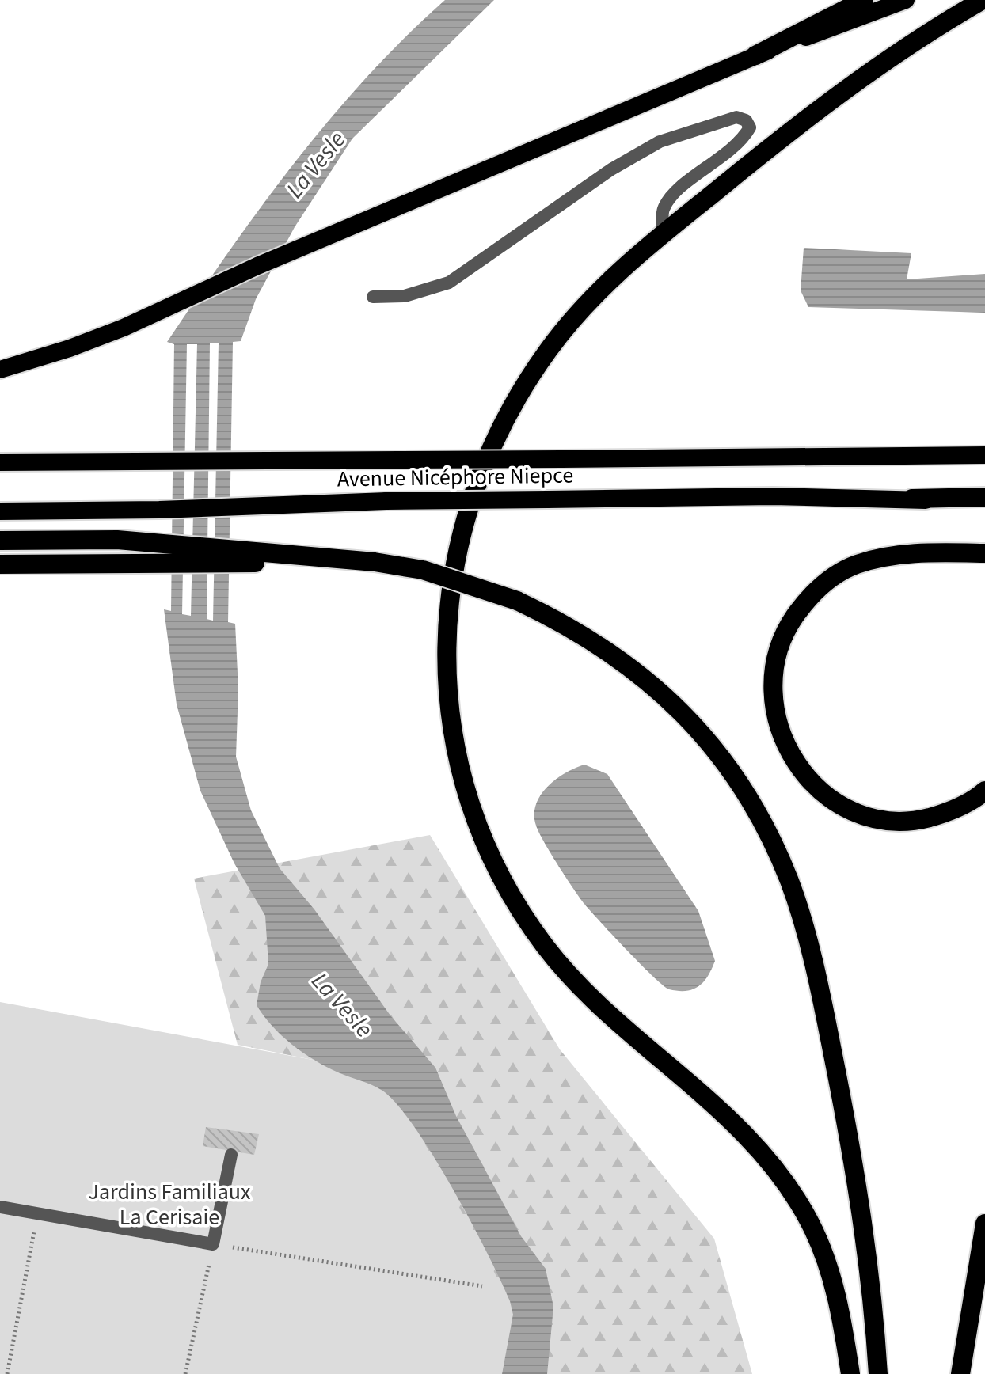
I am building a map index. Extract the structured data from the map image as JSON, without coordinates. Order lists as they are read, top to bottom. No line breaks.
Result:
{"streets":{"highway":["Avenue Nicéphore Niepce"]},"water":["La Vesle"],"parks":["Jardins Familiaux La Cerisaie"]}
